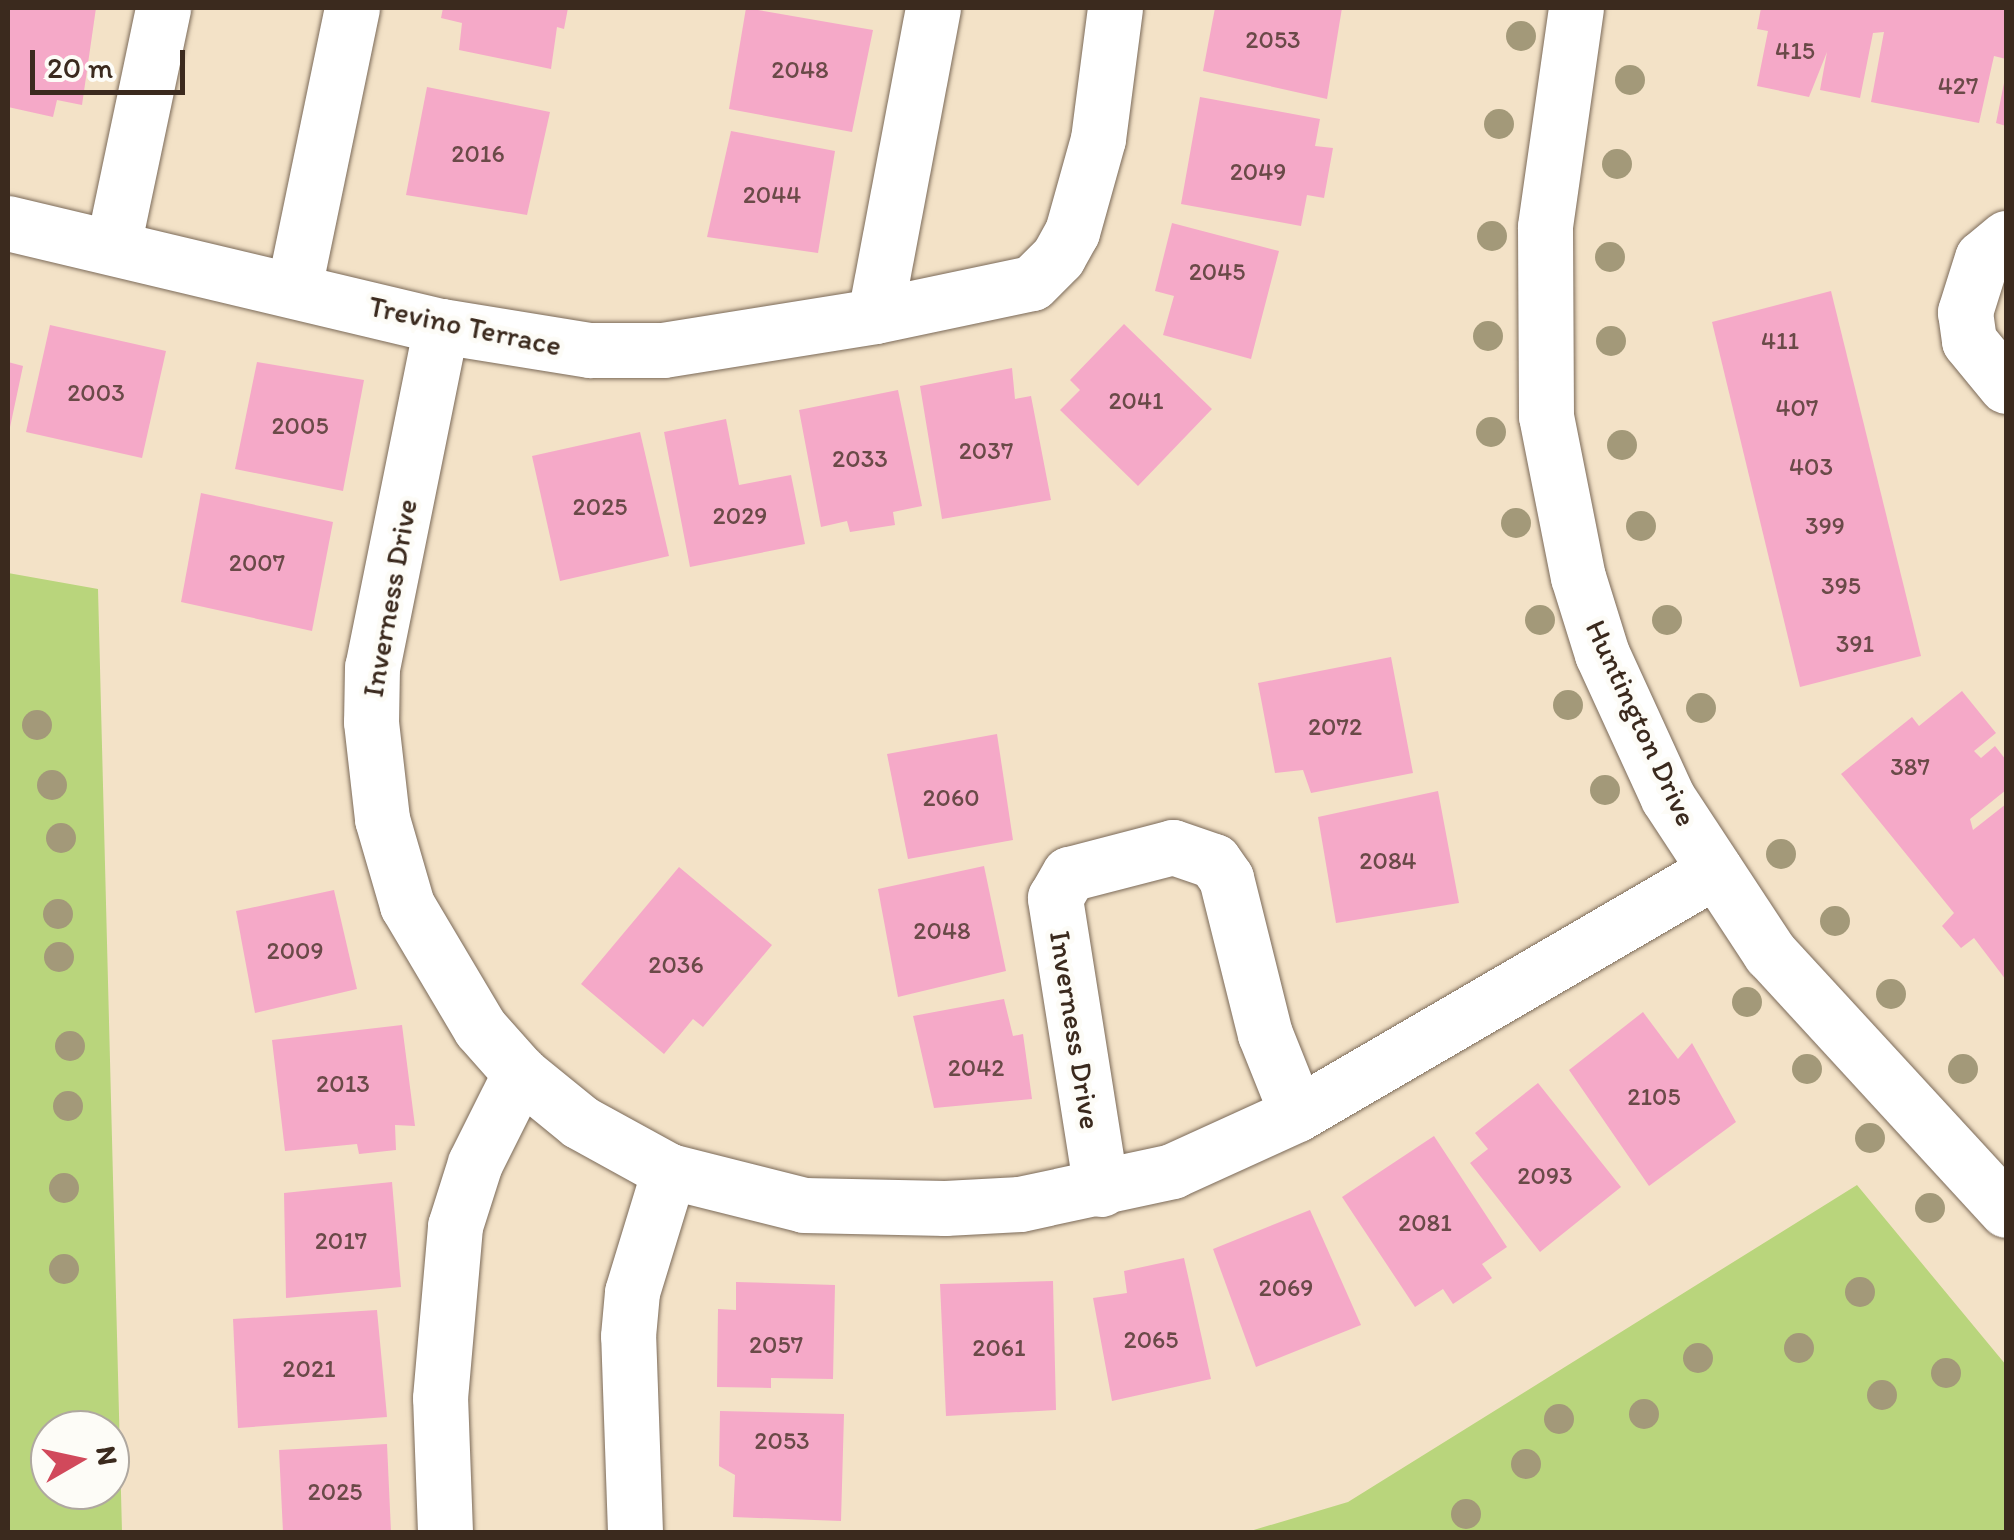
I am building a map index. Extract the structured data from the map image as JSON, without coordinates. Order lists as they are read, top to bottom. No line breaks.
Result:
{"streets":{"street":["Trevino Terrace","Inverness Drive","Huntington Drive"]},"crossings":[["Trevino Terrace","Inverness Drive"],["Inverness Drive","Huntington Drive"]],"house_numbers":["2053","415","2048","427","2016","2049","2044","2045","411","2003","2041","407","2005","2037","2033","403","2025","2029","399","2007","395","391","2072","387","2060","2084","2048","2009","2036","2042","2013","2105","2093","2081","2017","2069","2065","2057","2061","2021","2053","2025"],"scale_bar":"20 m","north":"right"}
